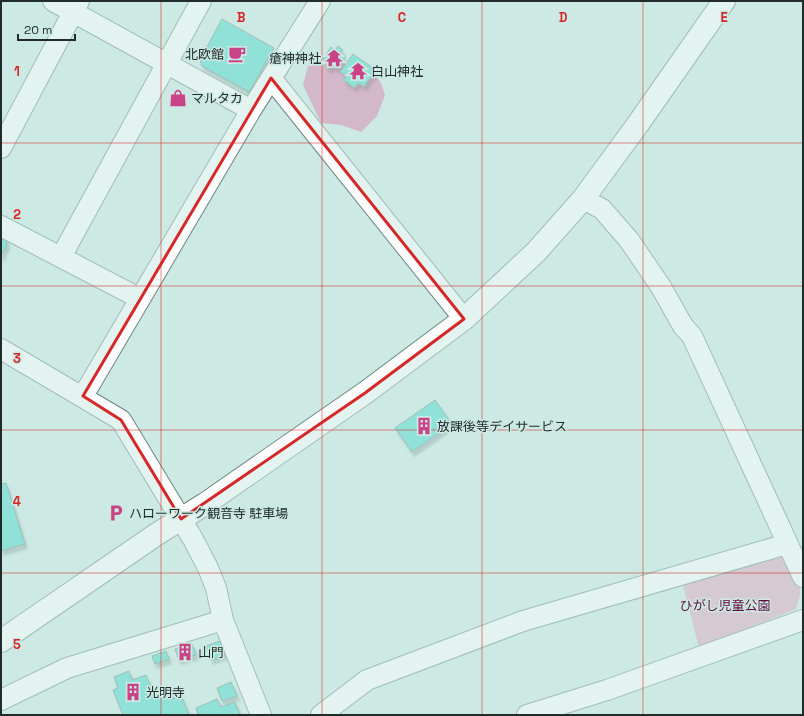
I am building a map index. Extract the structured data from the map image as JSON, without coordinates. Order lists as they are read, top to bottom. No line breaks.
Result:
{"parks":["ひがし児童公園"],"places":{"cafe":["北欧館"],"temple":["瘡神神社","白山神社"],"shop":["マルタカ"],"building":["放課後等デイサービス","山門","光明寺"],"parking":["ハローワーク観音寺 駐車場"]},"scale_bar":"20 m","grid":{"columns":["B","C","D","E"],"rows":["1","2","3","4","5"]}}
